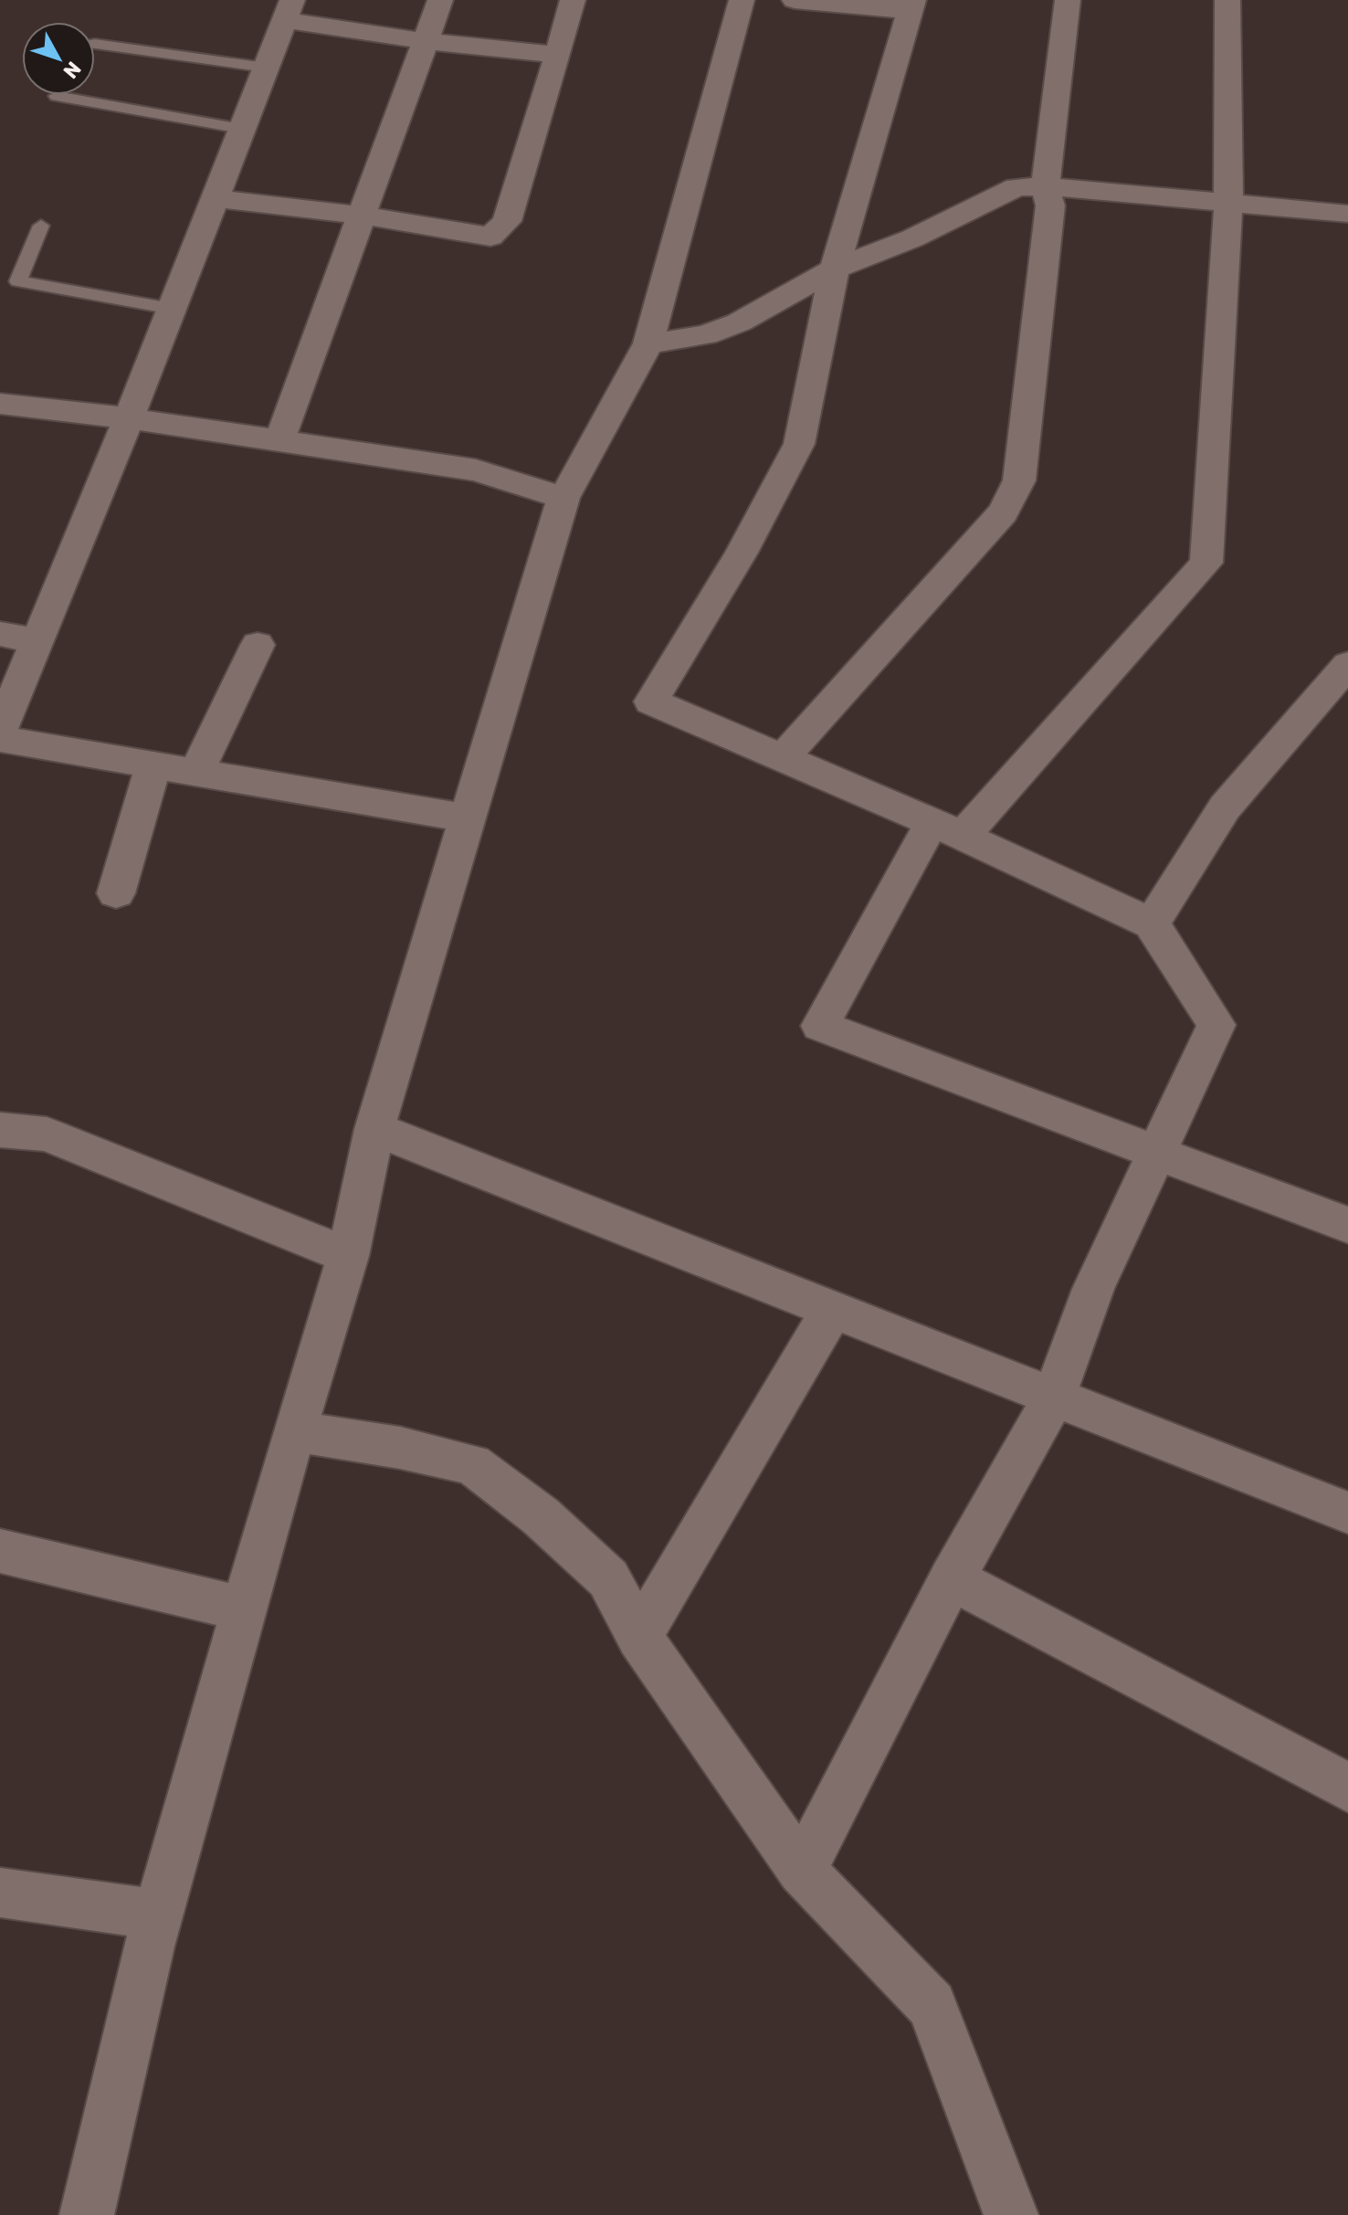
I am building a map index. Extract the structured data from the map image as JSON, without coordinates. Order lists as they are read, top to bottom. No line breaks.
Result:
{"north":"bottom right"}
